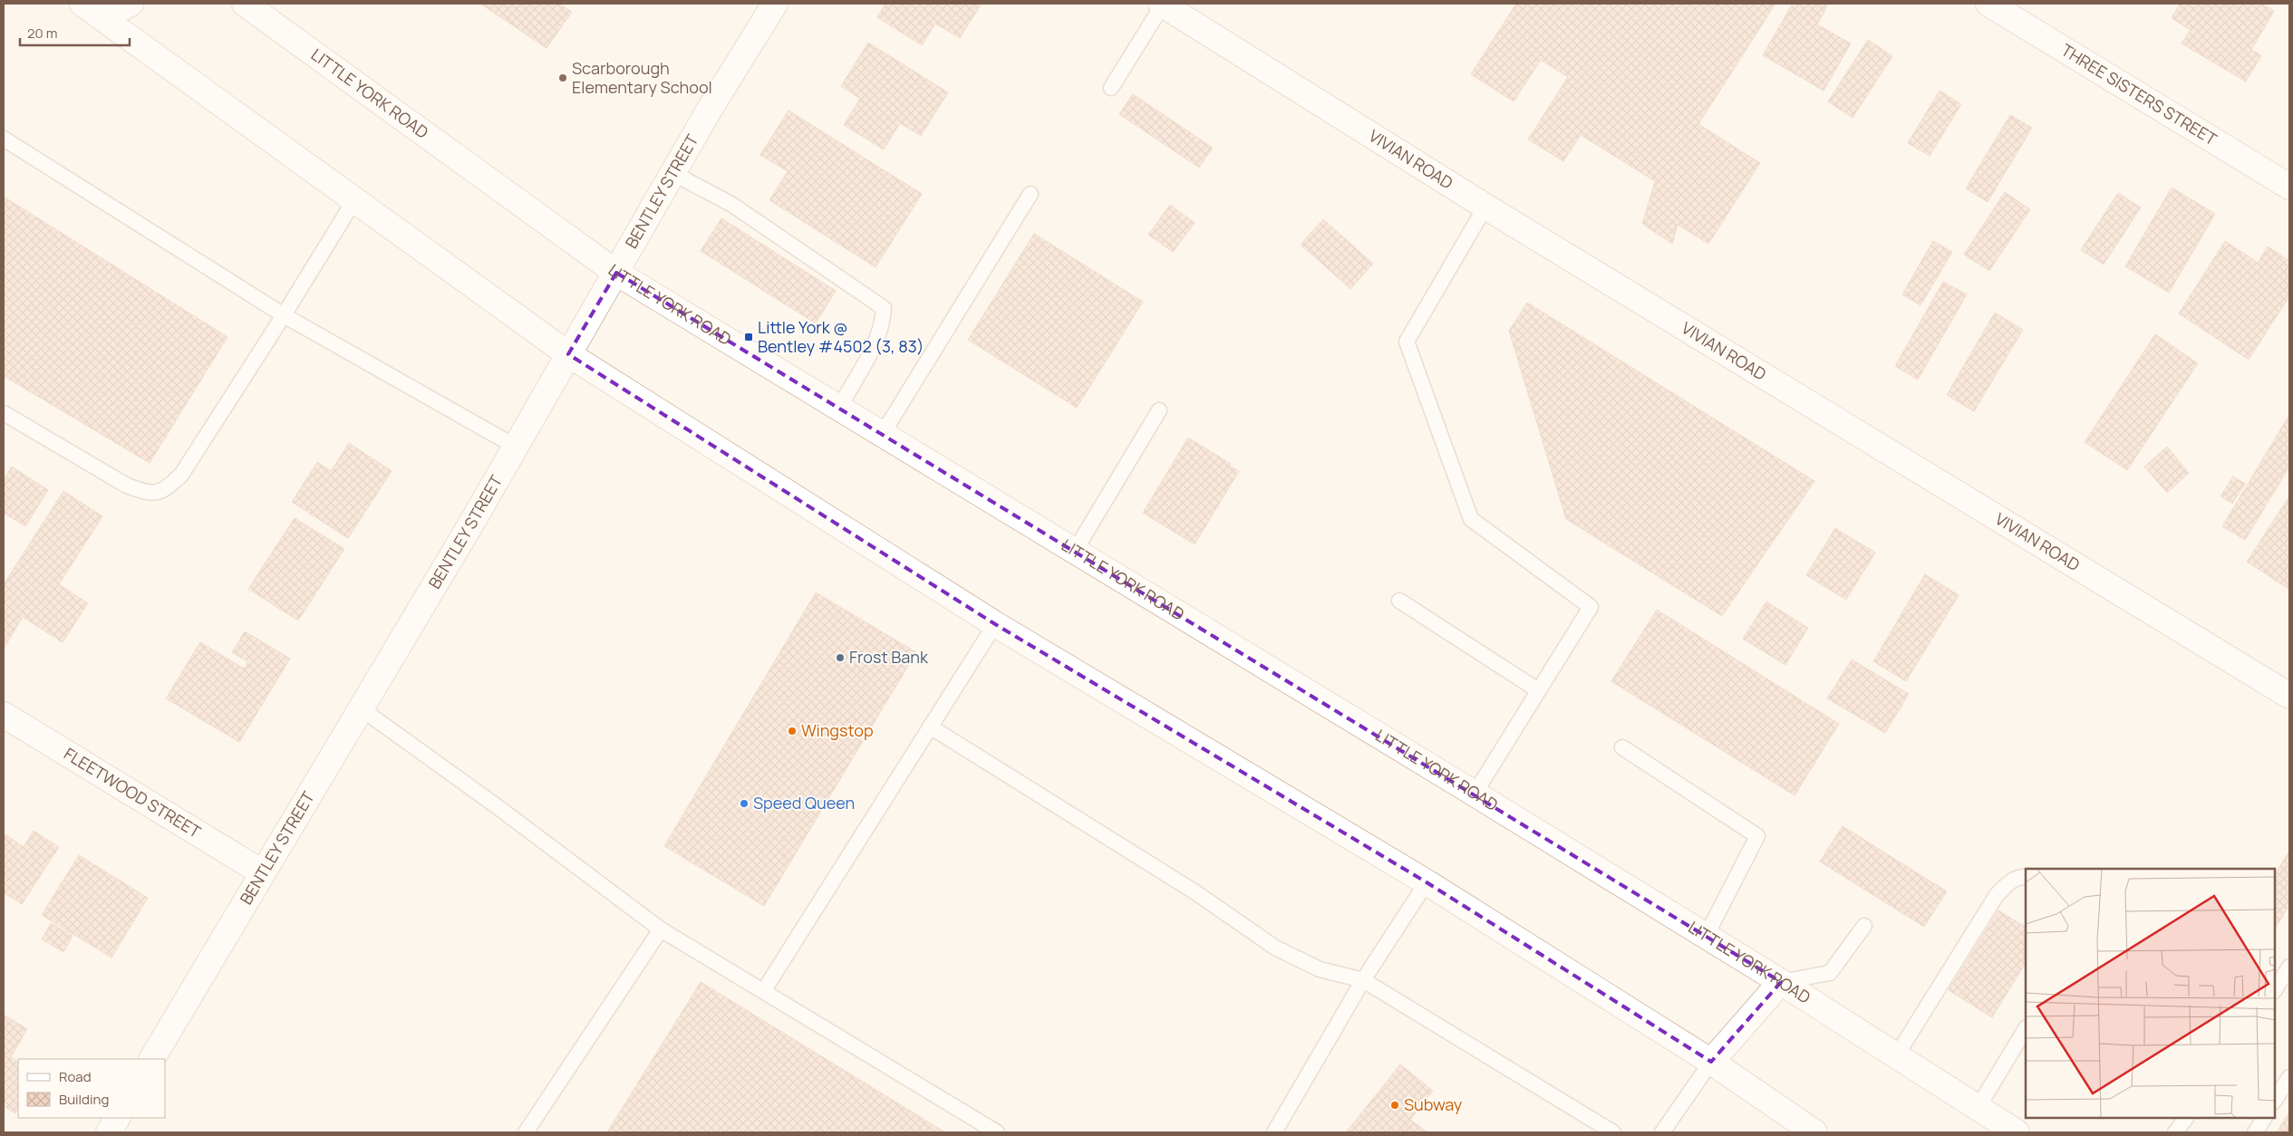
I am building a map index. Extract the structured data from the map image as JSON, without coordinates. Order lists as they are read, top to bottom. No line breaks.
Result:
{"streets":{"main road":["LITTLE YORK ROAD","THREE SISTERS STREET","VIVIAN ROAD","BENTLEY STREET","FLEETWOOD STREET"]},"crossings":[["LITTLE YORK ROAD","BENTLEY STREET"],["BENTLEY STREET","FLEETWOOD STREET"]],"places":{"other":["Scarborough Elementary School","Frost Bank","Wingstop","Speed Queen","Subway"],"transit":["Little York @ Bentley #4502 (3, 83)"]},"legend":["Road","Building"],"scale_bar":"20 m"}
